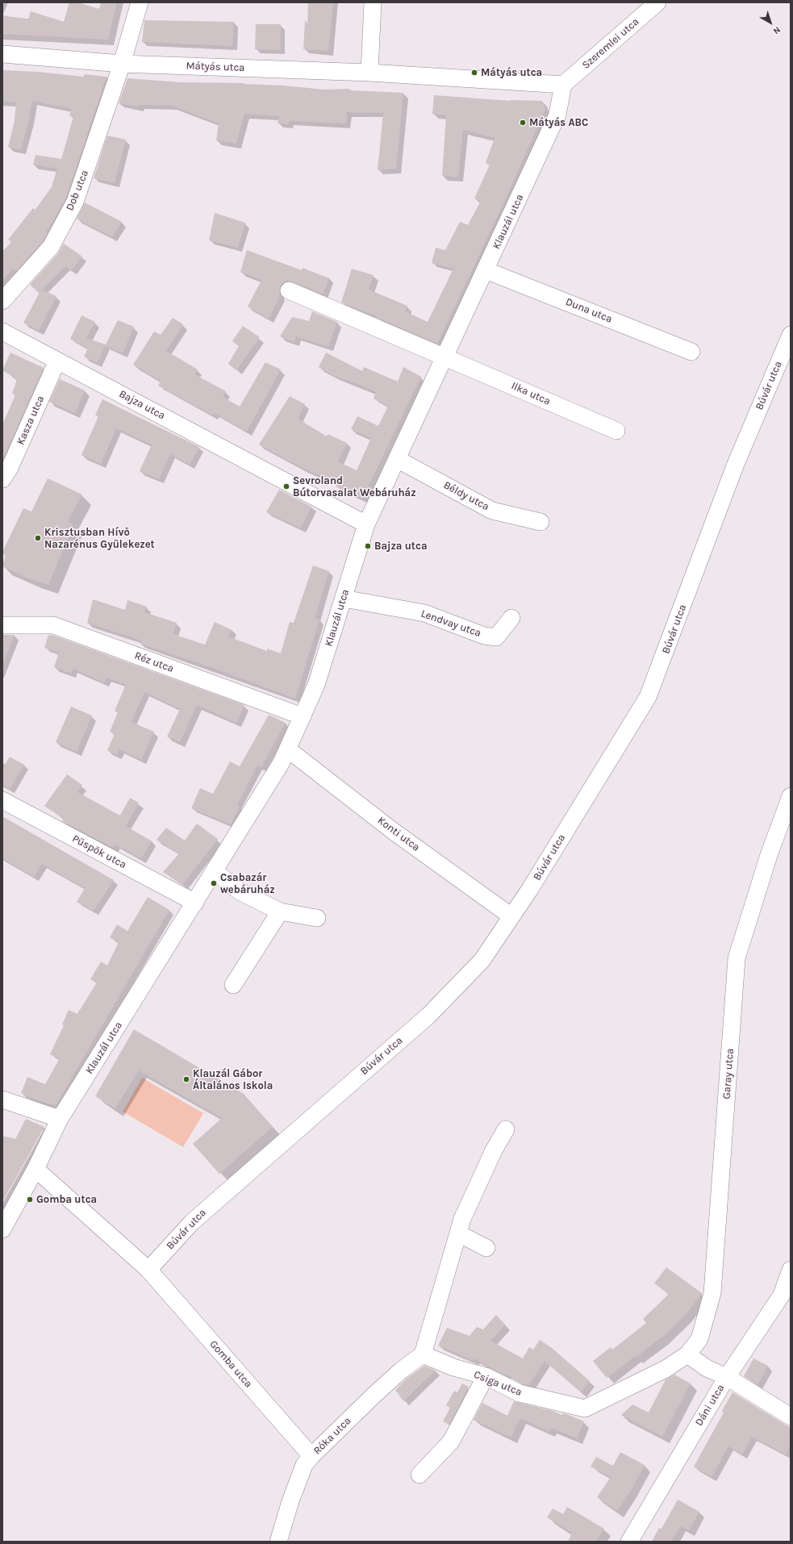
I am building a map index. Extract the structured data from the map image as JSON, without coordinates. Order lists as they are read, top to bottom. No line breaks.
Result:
{"streets":{"street":["Szeremlei utca","Mátyás utca","Dob utca","Klauzál utca","Duna utca","Búvár utca","Ilka utca","Bajza utca","Kasza utca","Béldy utca","Lendvay utca","Réz utca","Konti utca","Püspök utca","Garay utca","Gomba utca","Csiga utca","Dáni utca","Róka utca"]},"crossings":[["Szeremlei utca","Mátyás utca"],["Szeremlei utca","Klauzál utca"],["Mátyás utca","Dob utca"],["Mátyás utca","Klauzál utca"],["Klauzál utca","Duna utca"],["Klauzál utca","Ilka utca"],["Klauzál utca","Bajza utca"],["Klauzál utca","Béldy utca"],["Klauzál utca","Lendvay utca"],["Klauzál utca","Réz utca"],["Klauzál utca","Konti utca"],["Klauzál utca","Püspök utca"],["Klauzál utca","Gomba utca"],["Búvár utca","Konti utca"],["Búvár utca","Gomba utca"],["Bajza utca","Kasza utca"],["Garay utca","Csiga utca"],["Gomba utca","Róka utca"],["Csiga utca","Róka utca"]],"places":["Mátyás utca","Mátyás ABC","Sevroland Bútorvasalat Webáruház","Krisztusban Hívő Nazarénus Gyülekezet","Bajza utca","Csabazár webáruház","Klauzál Gábor Általános Iskola","Gomba utca"],"north":"bottom right"}
